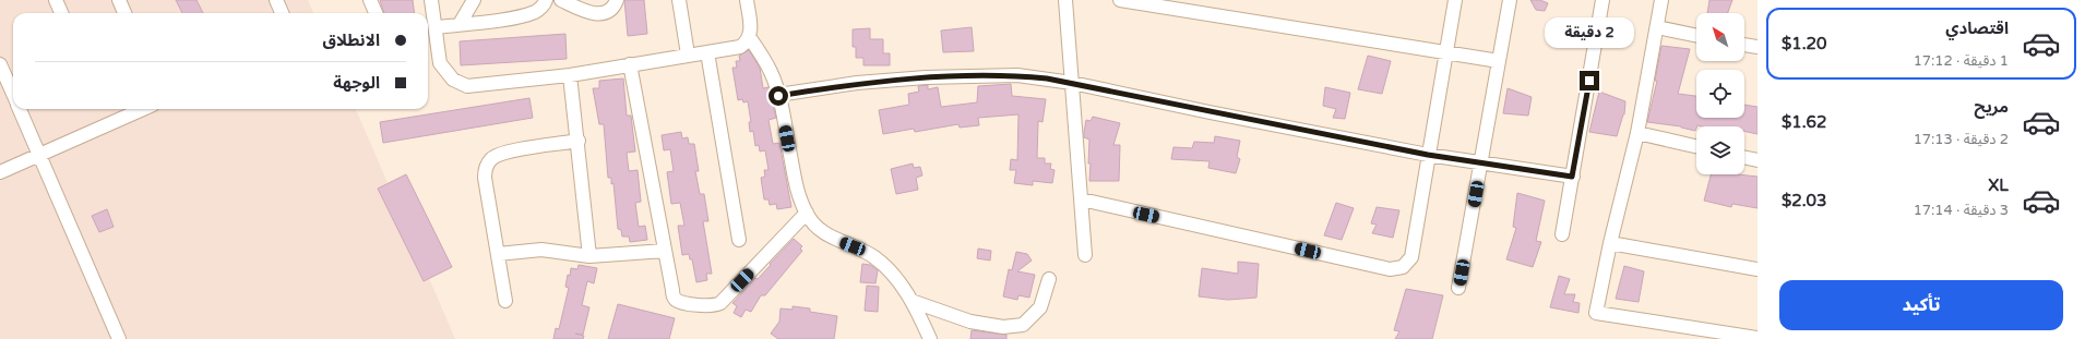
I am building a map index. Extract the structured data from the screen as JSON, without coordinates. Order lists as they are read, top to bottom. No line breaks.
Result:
{"north":"top left","page":{"list":[{"name":"اقتصادي","note":"1 دقيقة · 17:12","value":"$1.20"},{"name":"مريح","note":"2 دقيقة · 17:13","value":"$1.62"},{"name":"XL","note":"3 دقيقة · 17:14","value":"$2.03"}],"banner":["الانطلاق","الوجهة"],"bubble":"2 دقيقة","buttons":"تأكيد"}}
